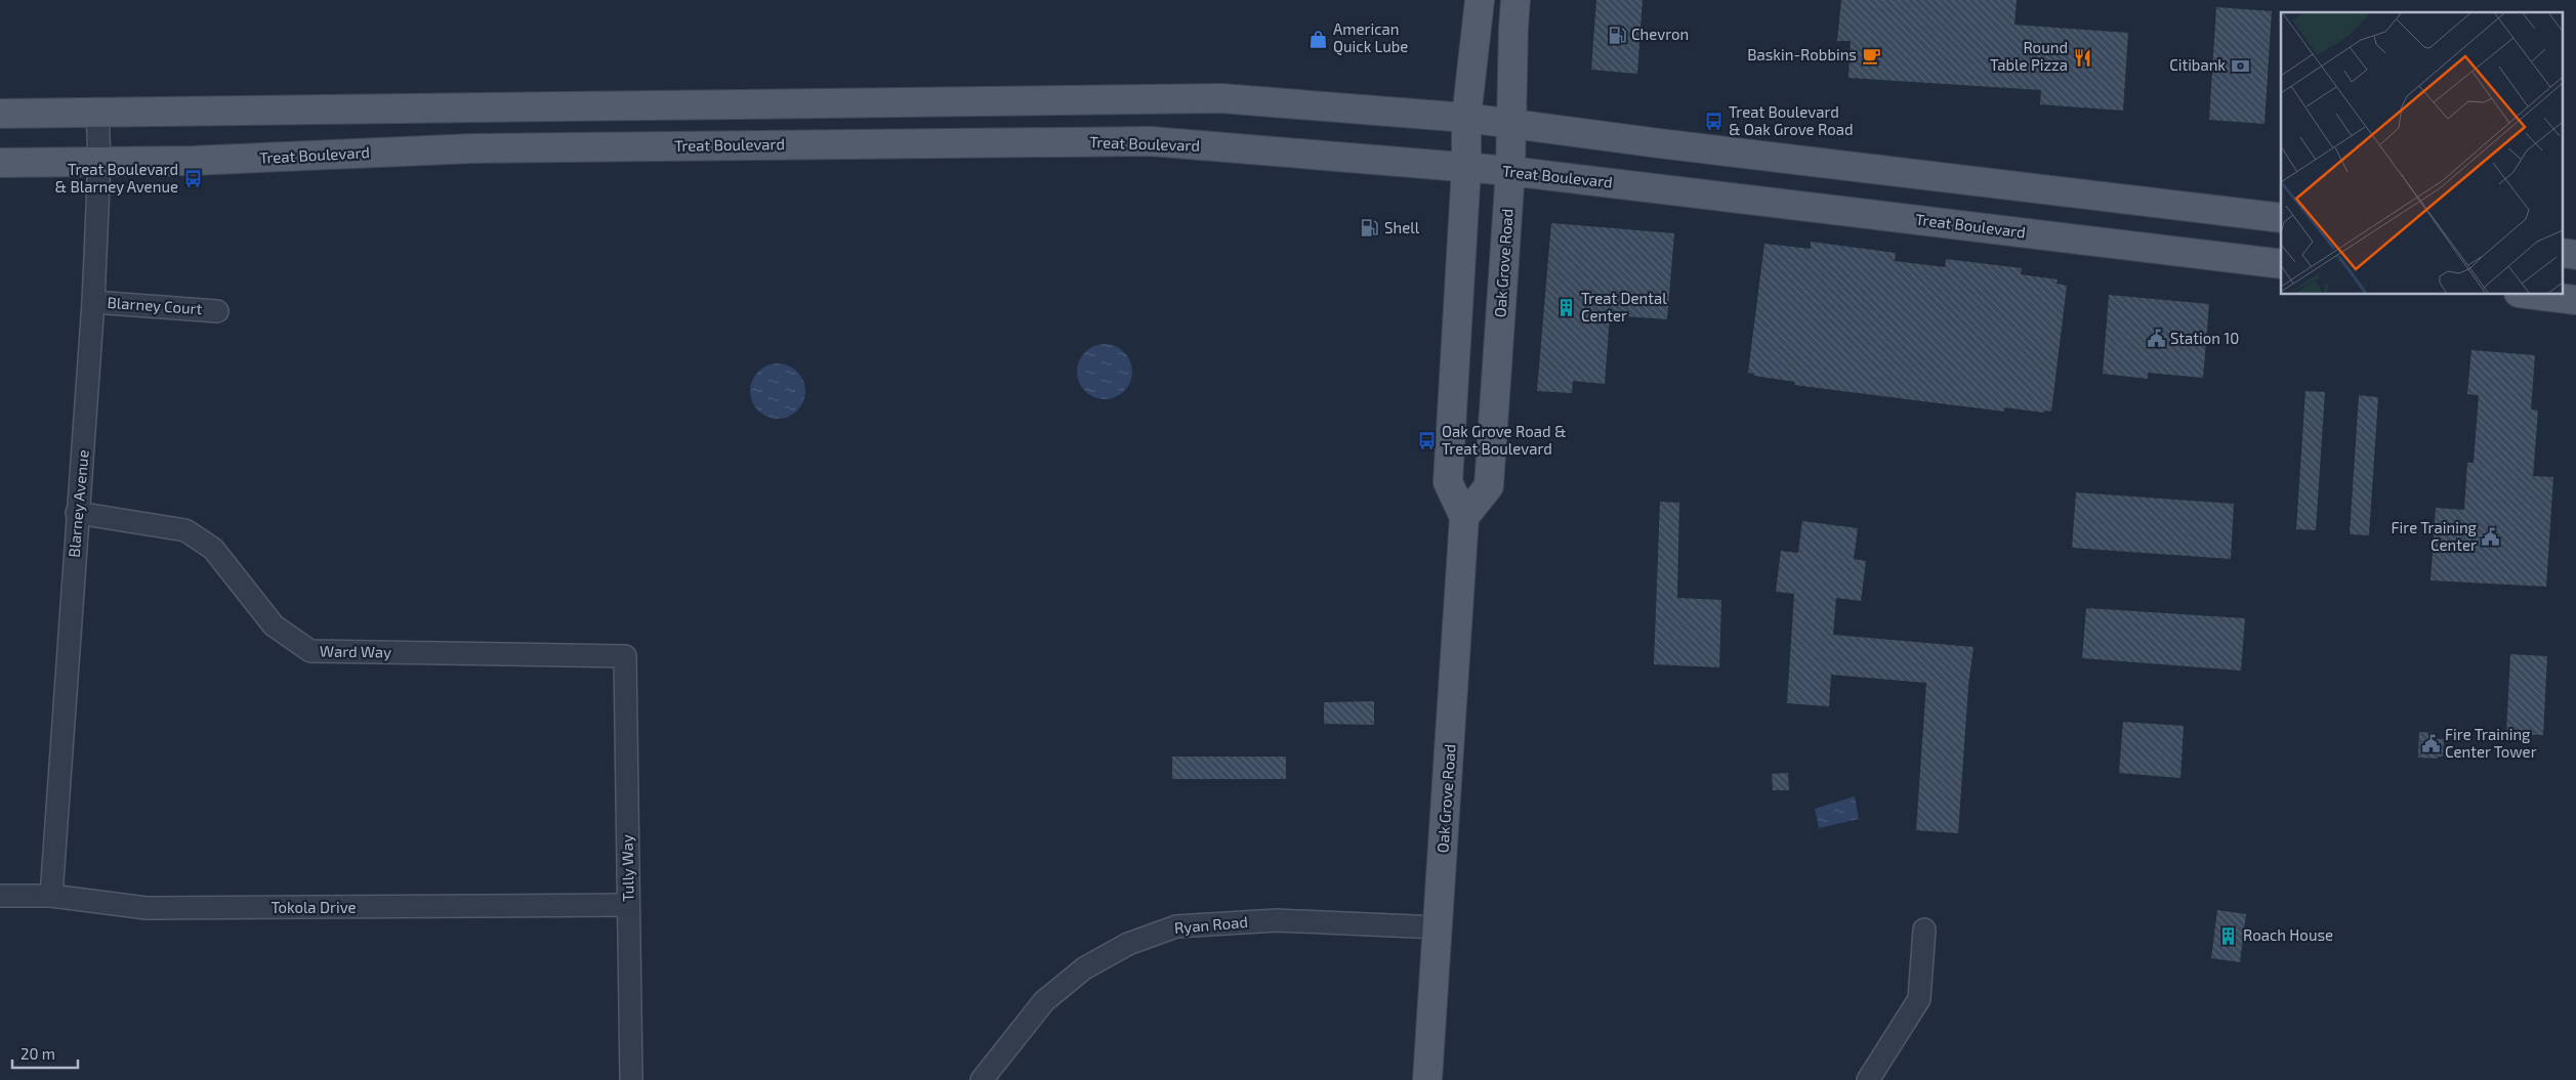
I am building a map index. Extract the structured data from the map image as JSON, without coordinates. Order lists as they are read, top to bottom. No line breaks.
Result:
{"streets":{"main road":["Treat Boulevard","Oak Grove Road"],"street":["Blarney Court","Blarney Avenue","Ward Way","Tully Way","Tokola Drive","Ryan Road"]},"crossings":[["Treat Boulevard","Oak Grove Road"],["Treat Boulevard","Blarney Avenue"],["Oak Grove Road","Ryan Road"],["Blarney Court","Blarney Avenue"],["Blarney Avenue","Ward Way"],["Blarney Avenue","Tokola Drive"],["Ward Way","Tully Way"],["Tully Way","Tokola Drive"]],"places":{"fuel station":["Chevron","Shell"],"shop":["American Quick Lube"],"cafe":["Baskin-Robbins"],"restaurant":["Round Table Pizza"],"bank":["Citibank"],"bus stop":["Treat Boulevard & Oak Grove Road","Treat Boulevard & Blarney Avenue","Oak Grove Road & Treat Boulevard"],"building":["Treat Dental Center","Roach House"],"public building":["Station 10","Fire Training Center","Fire Training Center Tower"]},"scale_bar":"20 m"}
